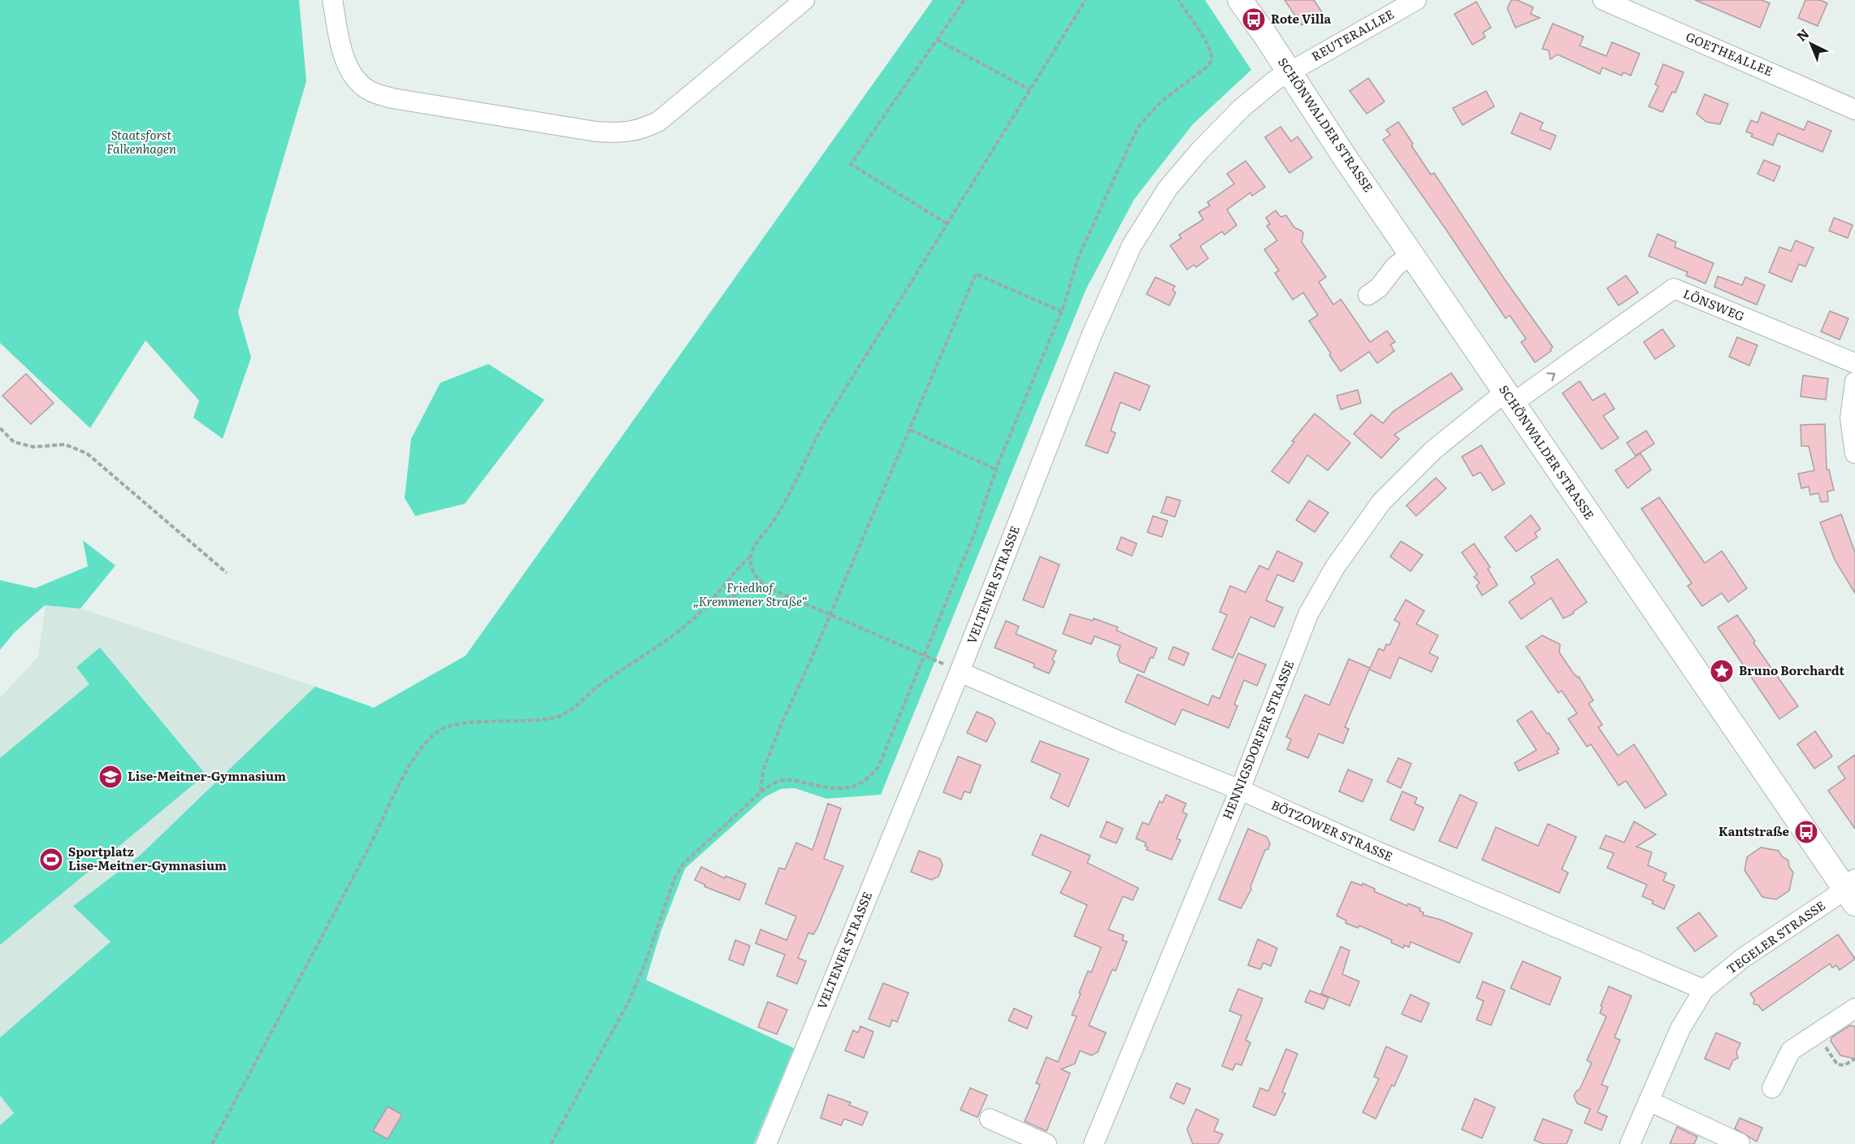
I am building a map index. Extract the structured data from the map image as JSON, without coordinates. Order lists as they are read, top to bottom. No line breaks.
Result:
{"streets":{"main road":["SCHÖNWALDER STRASSE"],"street":["REUTERALLEE","GOETHEALLEE","LÖNSWEG","VELTENER STRASSE","HENNIGSDORFER STRASSE","BÖTZOWER STRASSE","TEGELER STRASSE"]},"crossings":[["REUTERALLEE","SCHÖNWALDER STRASSE"],["REUTERALLEE","VELTENER STRASSE"],["SCHÖNWALDER STRASSE","LÖNSWEG"],["SCHÖNWALDER STRASSE","VELTENER STRASSE"],["SCHÖNWALDER STRASSE","HENNIGSDORFER STRASSE"],["SCHÖNWALDER STRASSE","TEGELER STRASSE"],["LÖNSWEG","HENNIGSDORFER STRASSE"],["VELTENER STRASSE","BÖTZOWER STRASSE"],["HENNIGSDORFER STRASSE","BÖTZOWER STRASSE"],["BÖTZOWER STRASSE","TEGELER STRASSE"]],"one_way":["LÖNSWEG"],"parks":["Staatsforst Falkenhagen","Friedhof „Kremmener Straße“"],"places":{"bus stop":["Rote Villa","Kantstraße"],"place":["Bruno Borchardt"],"school or university":["Lise-Meitner-Gymnasium"],"sports":["Sportplatz Lise-Meitner-Gymnasium"]},"north":"top left"}
